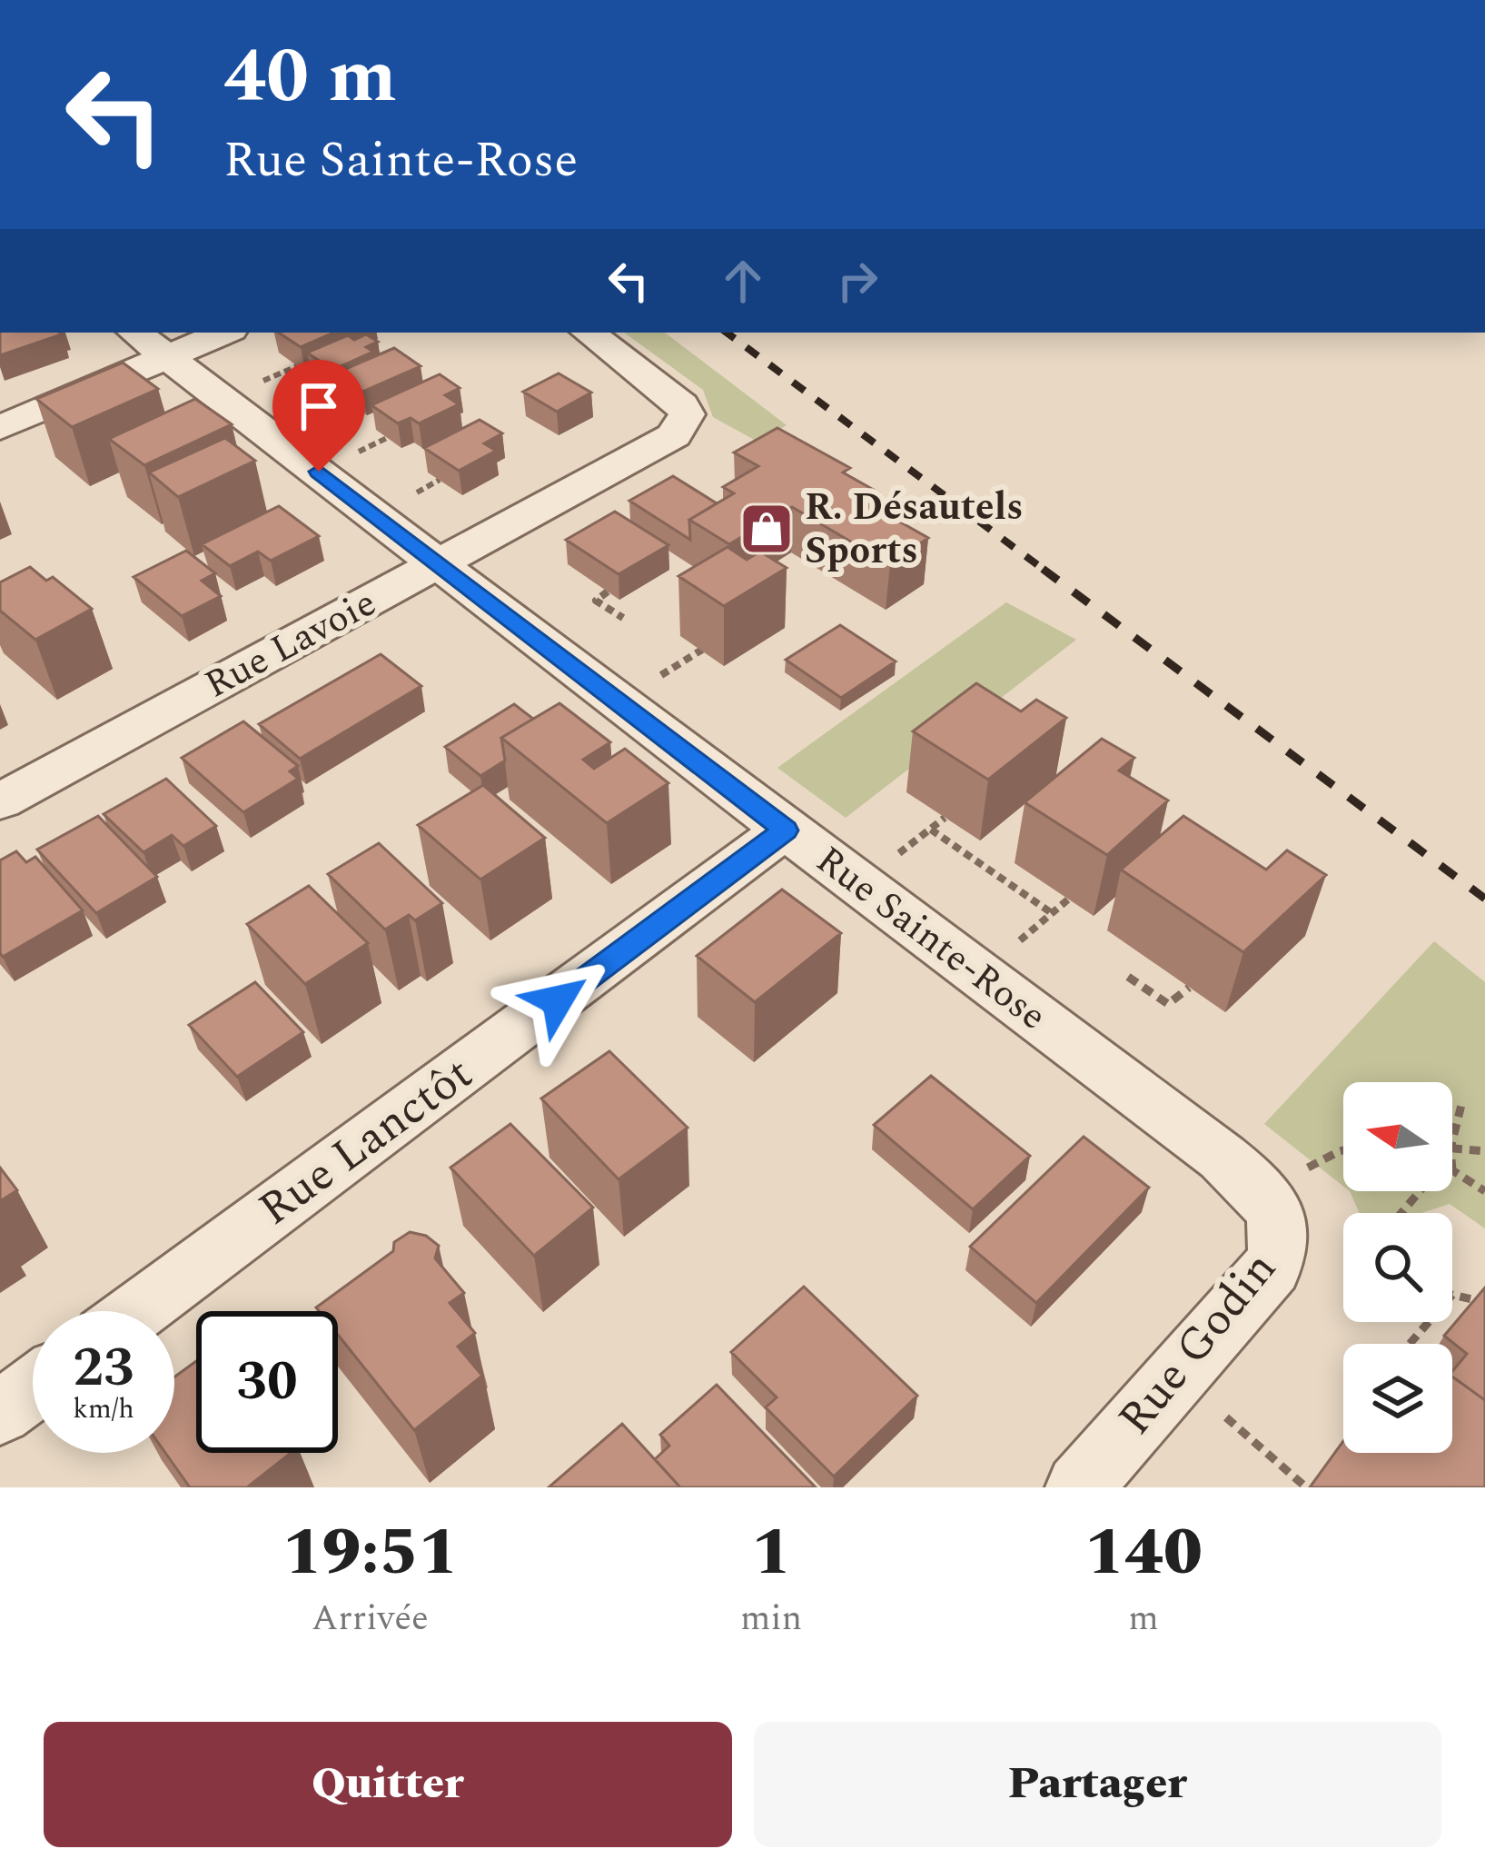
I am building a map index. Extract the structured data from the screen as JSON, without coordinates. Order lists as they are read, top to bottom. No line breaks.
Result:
{"streets":{"street":["Rue Lavoie","Rue Sainte-Rose","Rue Lanctôt","Rue Godin"]},"crossings":[["Rue Lavoie","Rue Sainte-Rose"],["Rue Sainte-Rose","Rue Lanctôt"],["Rue Sainte-Rose","Rue Godin"]],"places":{"shop":["R. Désautels Sports"]},"north":"left","page":{"turn":["40 m","Rue Sainte-Rose"],"speed":"23 km/h","limit":"30","eta":["19:51","Arrivée","1","min","140","m"],"buttons":["Quitter","Partager"]}}
